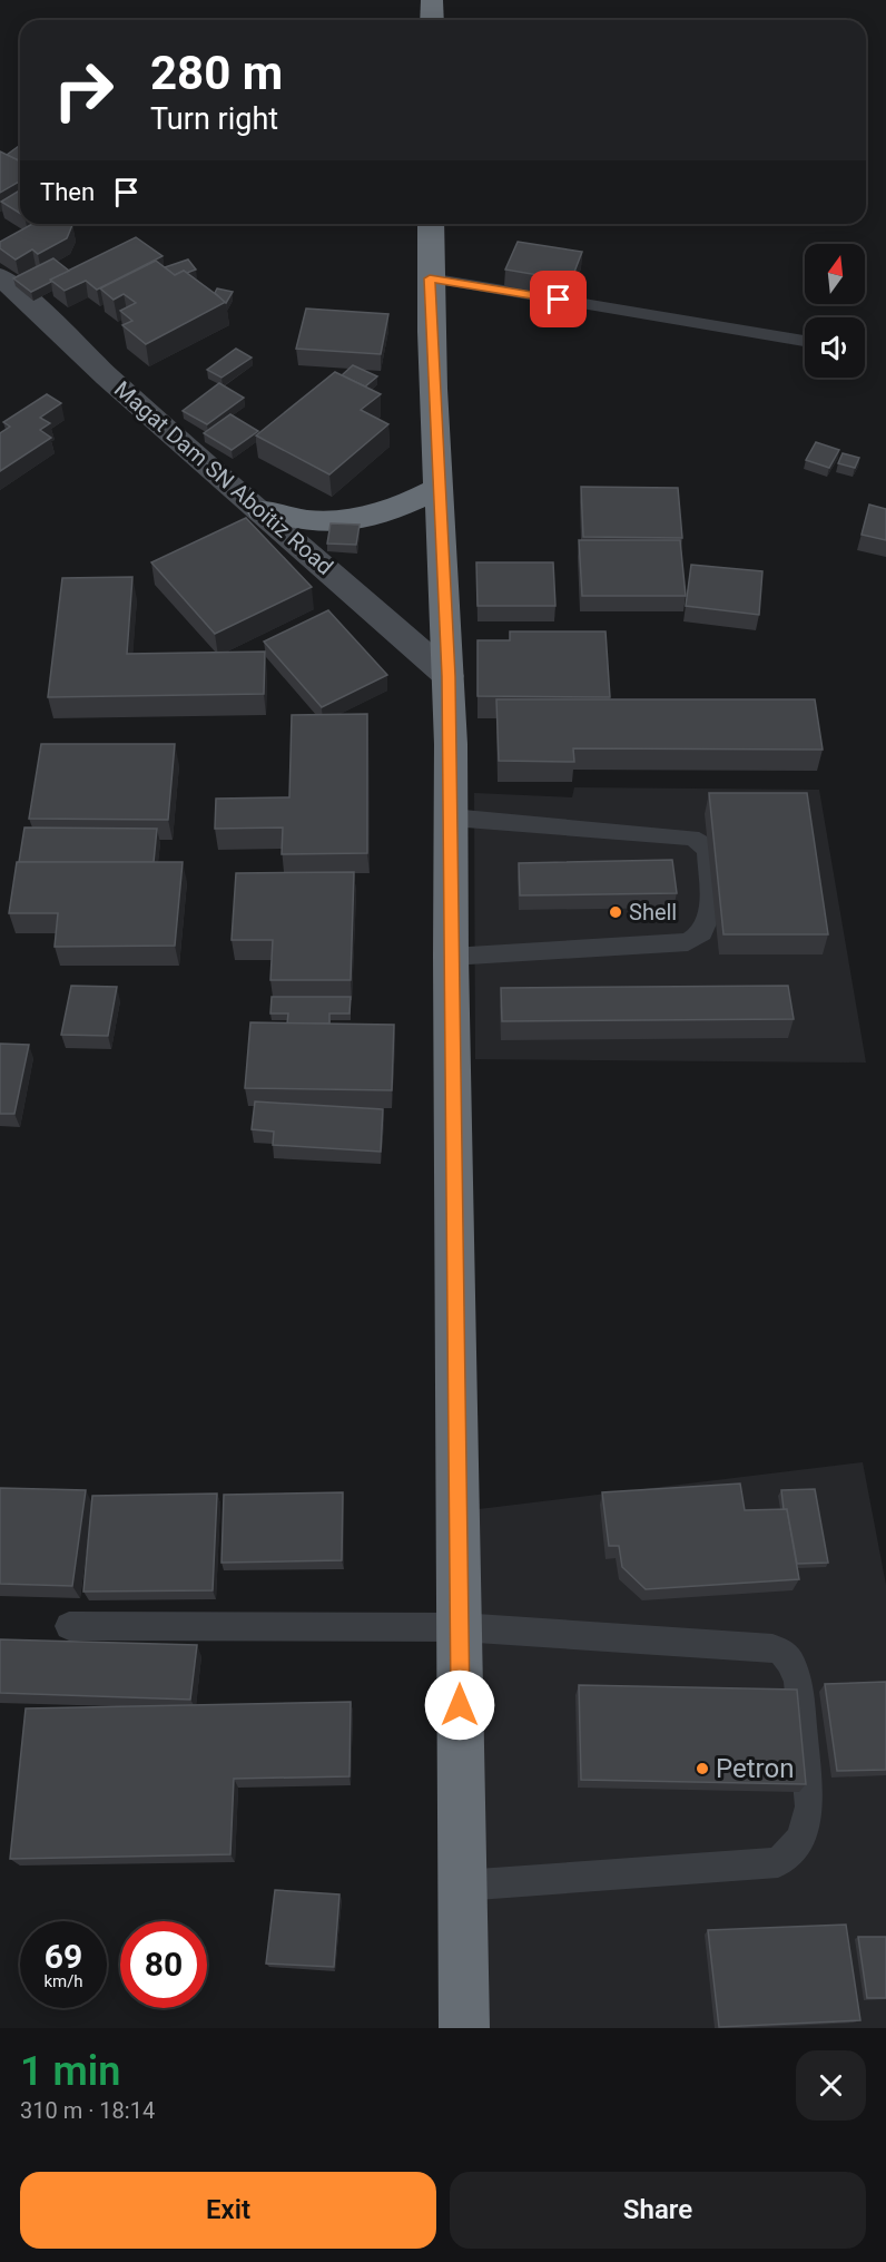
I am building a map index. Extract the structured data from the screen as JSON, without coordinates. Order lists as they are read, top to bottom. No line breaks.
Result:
{"streets":{"main road":["Magat Dam SN Aboitiz Road"]},"places":["Shell","Petron"],"north":"top","page":{"turn":["280 m","Turn right"],"then":"Then","speed":"69 km/h","limit":"80","heading":["1 min","310 m · 18:14"],"buttons":["Exit","Share"]}}
